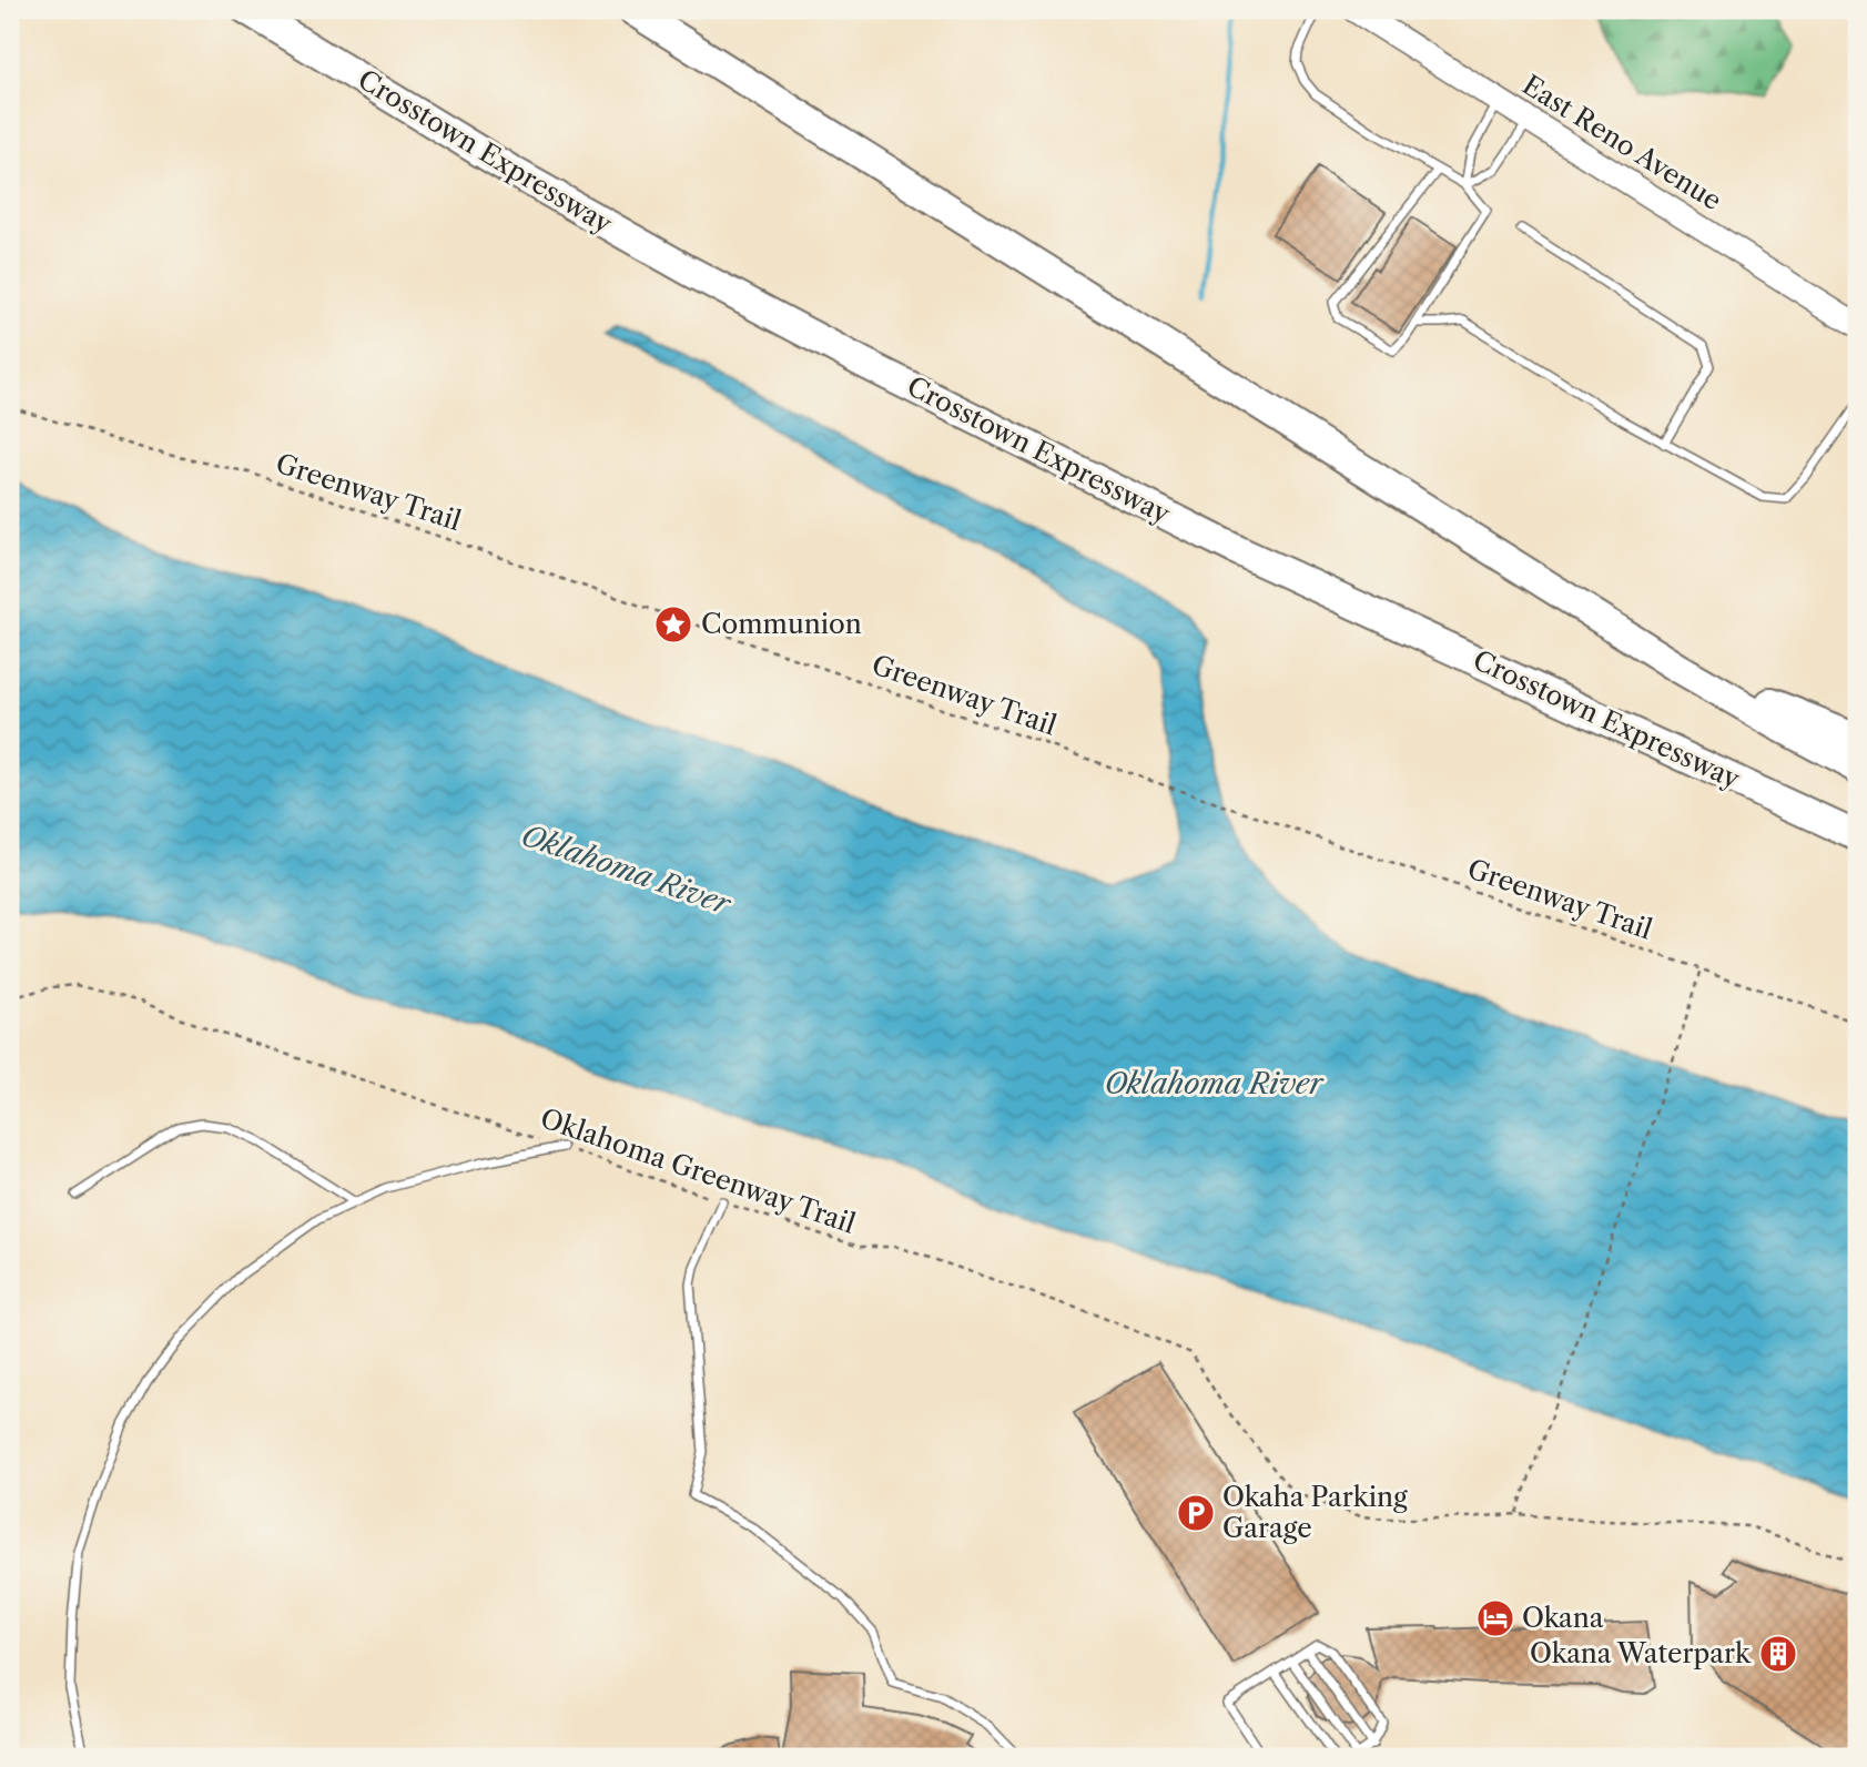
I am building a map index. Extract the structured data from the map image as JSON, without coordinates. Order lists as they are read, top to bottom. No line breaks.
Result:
{"streets":{"highway":["Crosstown Expressway"],"main road":["East Reno Avenue"],"path":["Greenway Trail","Oklahoma Greenway Trail"]},"water":["Oklahoma River"],"places":{"place":["Communion"],"parking":["Okaha Parking Garage"],"hotel":["Okana"],"building":["Okana Waterpark"]}}
